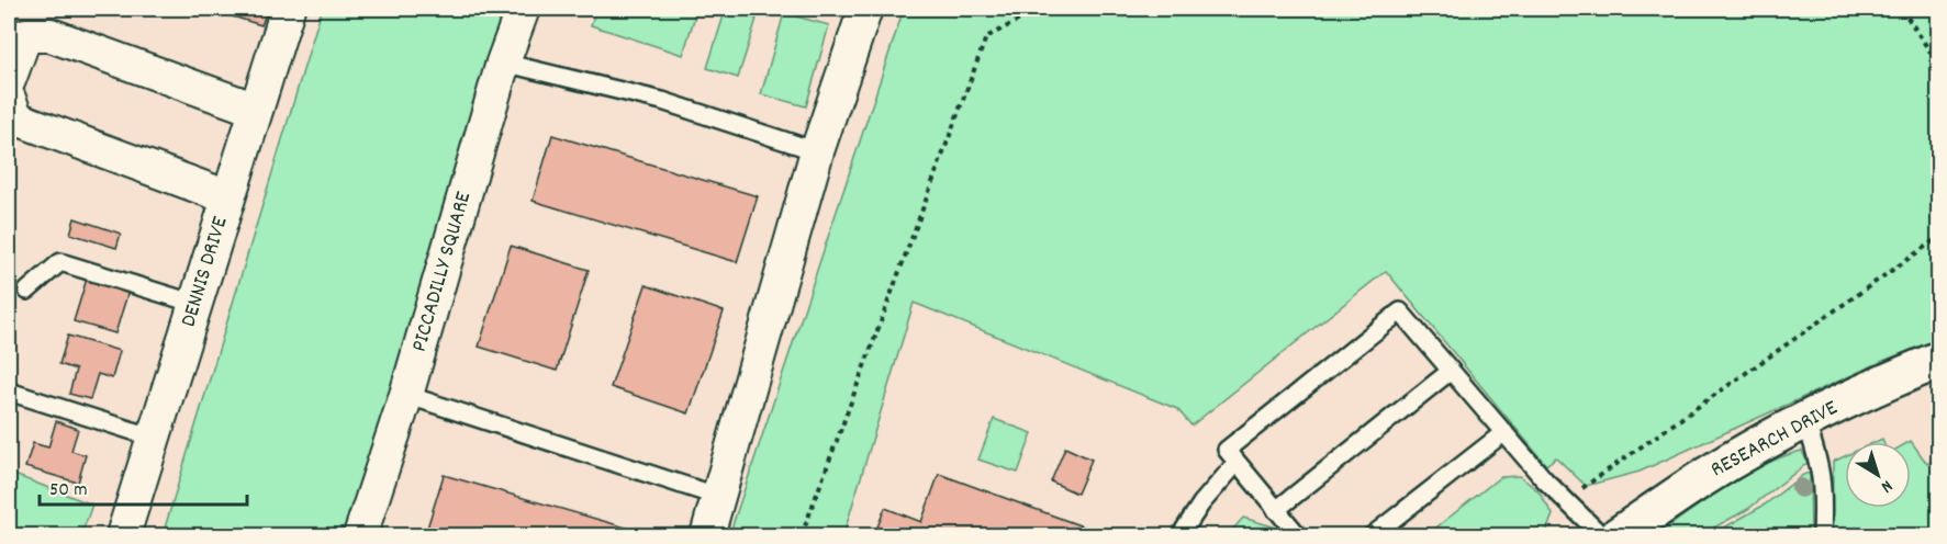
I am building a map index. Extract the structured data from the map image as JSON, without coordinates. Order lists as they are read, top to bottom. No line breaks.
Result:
{"streets":{"street":["DENNIS DRIVE","PICCADILLY SQUARE","RESEARCH DRIVE"]},"scale_bar":"50 m","north":"bottom right"}
